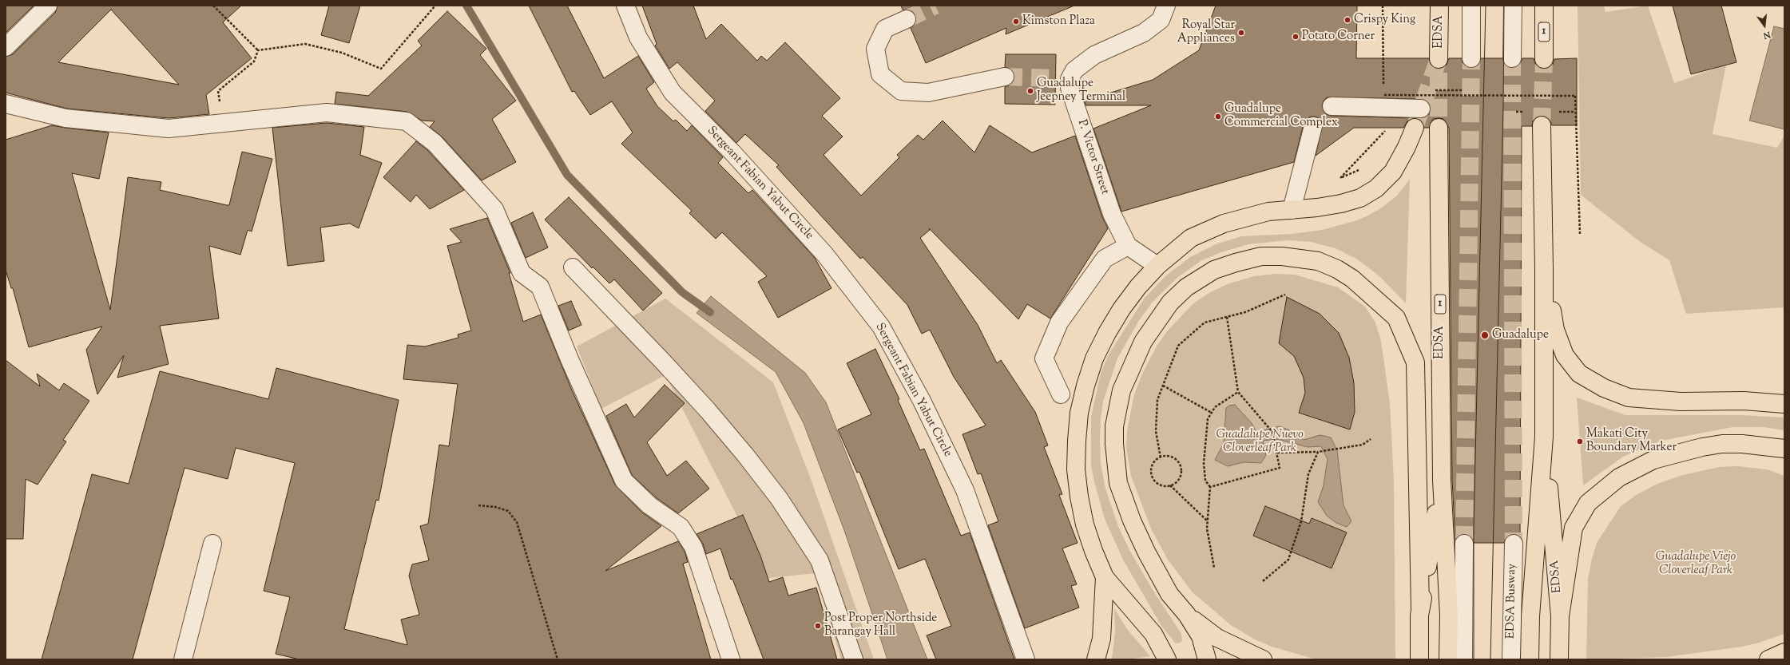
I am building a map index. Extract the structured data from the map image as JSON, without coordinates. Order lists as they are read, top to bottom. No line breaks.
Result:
{"streets":{"highway":["EDSA","1"],"street":["P. Victor Street","Sergeant Fabian Yabut Circle","EDSA Busway"]},"parks":["Guadalupe Nuevo Cloverleaf Park","Guadalupe Viejo Cloverleaf Park"],"places":["Crispy King","Kimston Plaza","Royal Star Appliances","Potato Corner","Guadalupe Jeepney Terminal","Guadalupe Commercial Complex","Guadalupe","Makati City Boundary Marker","Post Proper Northside Barangay Hall"],"north":"bottom"}
